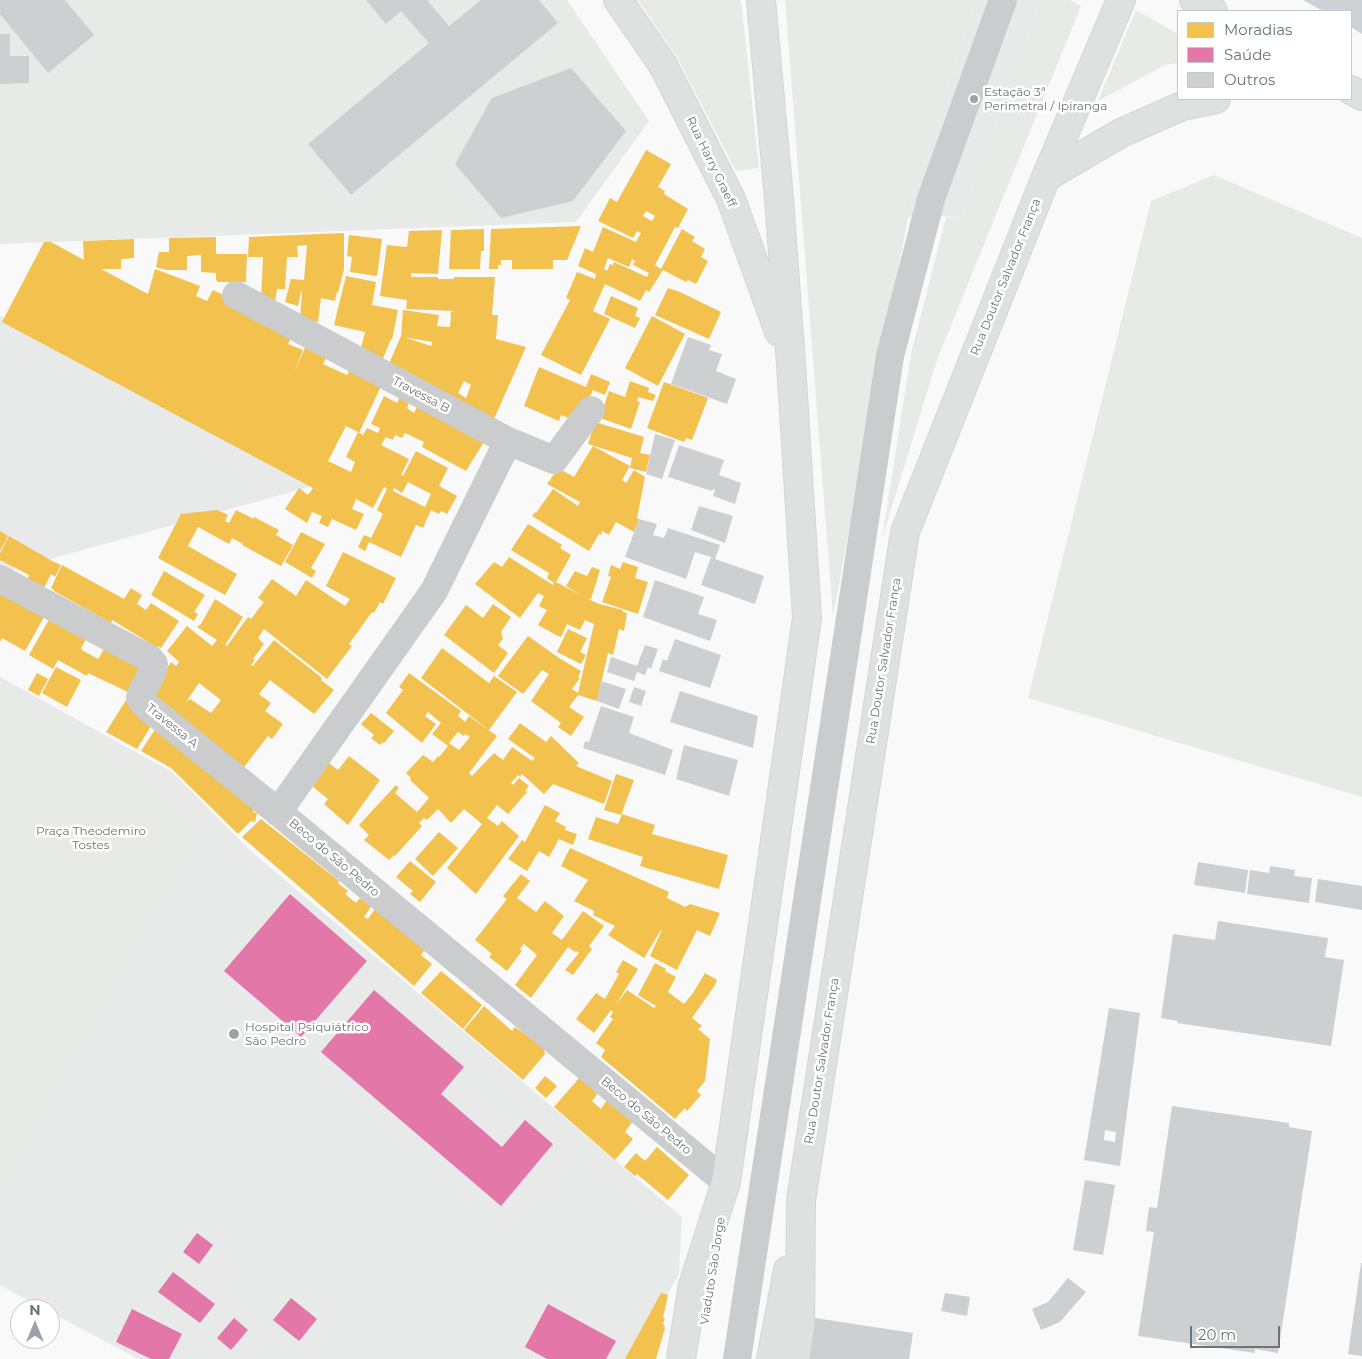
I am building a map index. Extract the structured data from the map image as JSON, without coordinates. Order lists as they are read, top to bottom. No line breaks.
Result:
{"streets":{"main road":["Rua Harry Graeff","Rua Doutor Salvador França","Viaduto São Jorge"],"street":["Travessa B","Travessa A","Beco do São Pedro"]},"crossings":[["Travessa B","Beco do São Pedro"],["Travessa A","Beco do São Pedro"],["Beco do São Pedro","Viaduto São Jorge"]],"parks":["Praça Theodemiro Tostes"],"places":["Estação 3ª Perimetral / Ipiranga","Hospital Psiquiátrico São Pedro"],"legend":["Moradias","Saúde","Outros"],"scale_bar":"20 m","north":"top"}
